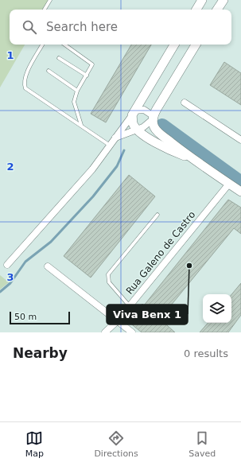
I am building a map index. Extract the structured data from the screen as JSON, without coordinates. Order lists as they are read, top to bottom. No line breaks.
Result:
{"streets":{"street":["Rua Galeno de Castro"]},"places":["Viva Benx 1"],"scale_bar":"50 m","page":{"search":"Search here","scale":"50 m","heading":["Nearby","0 results"],"nav":["Map","Directions","Saved"]},"grid":{"rows":["1","2","3"]}}
